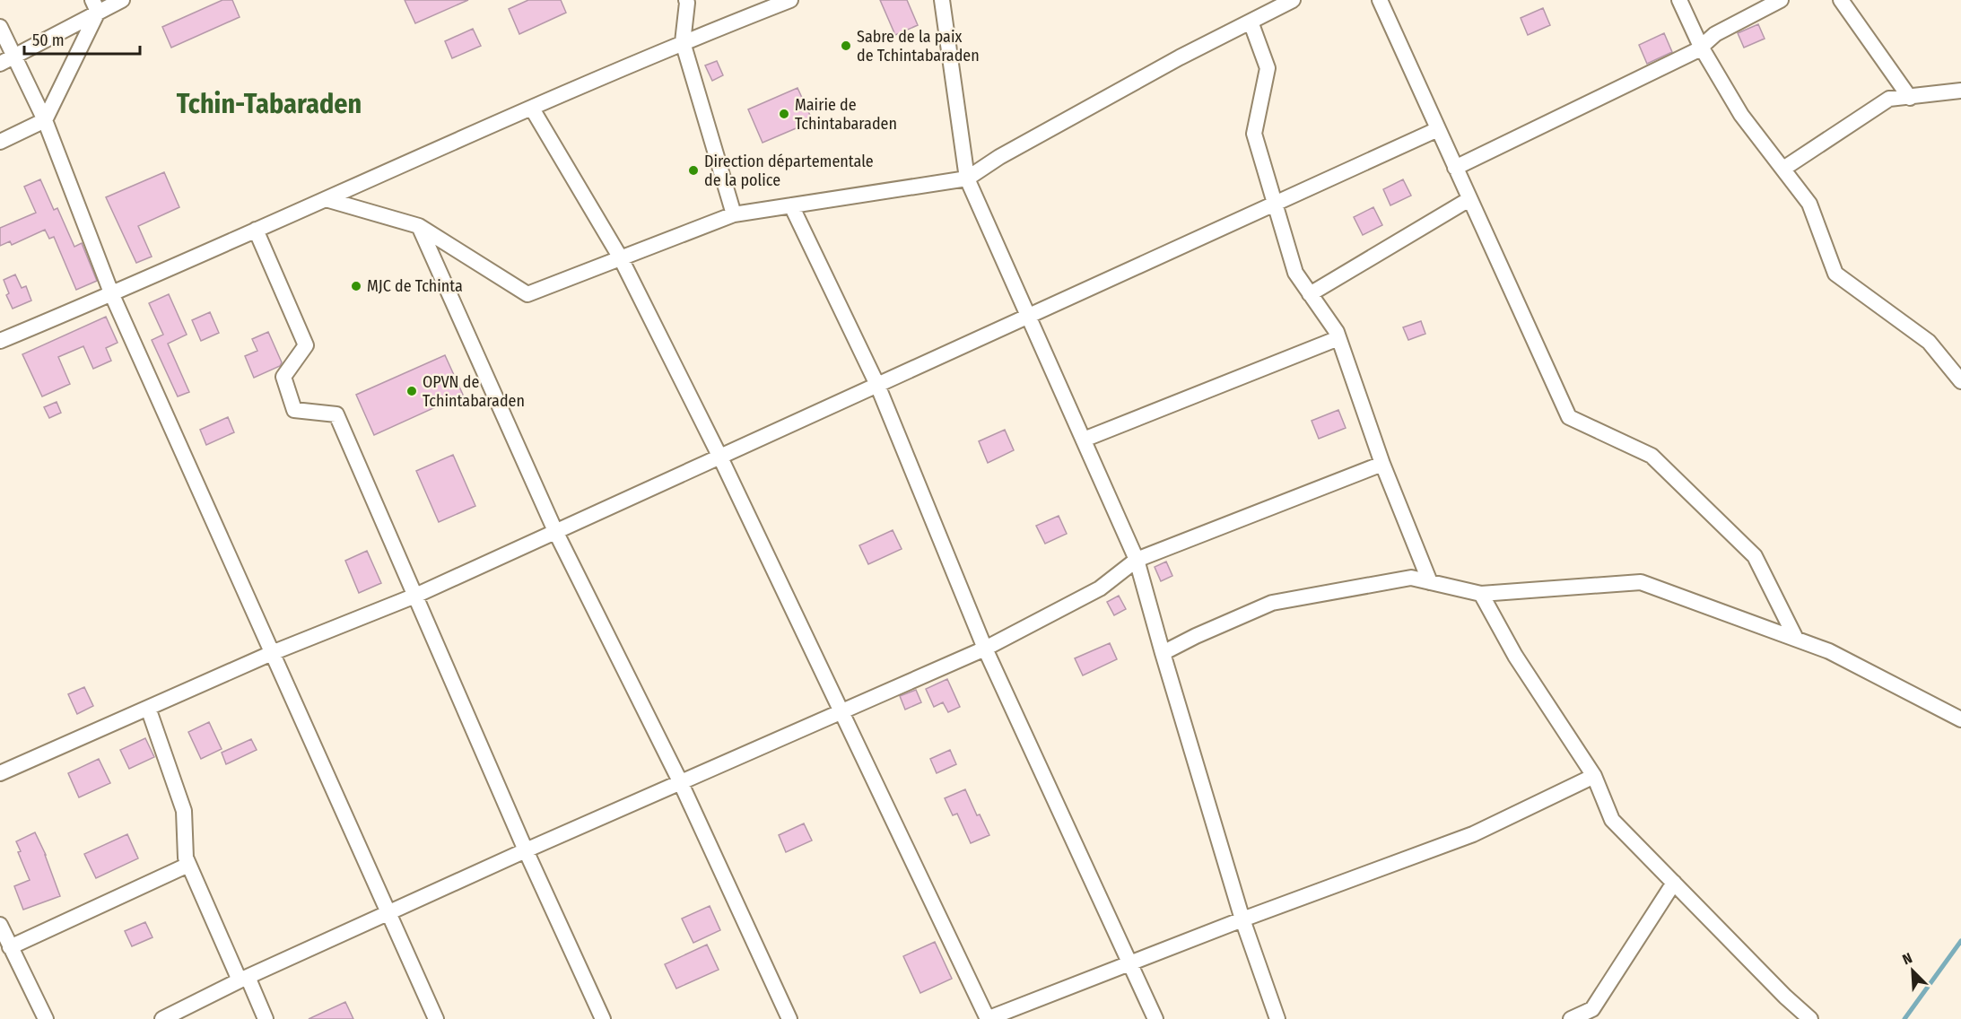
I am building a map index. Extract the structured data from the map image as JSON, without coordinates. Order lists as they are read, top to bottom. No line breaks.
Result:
{"districts":["Tchin-Tabaraden"],"places":["Sabre de la paix de Tchintabaraden","Mairie de Tchintabaraden","Direction départementale de la police","MJC de Tchinta","OPVN de Tchintabaraden"],"scale_bar":"50 m","north":"top left"}
